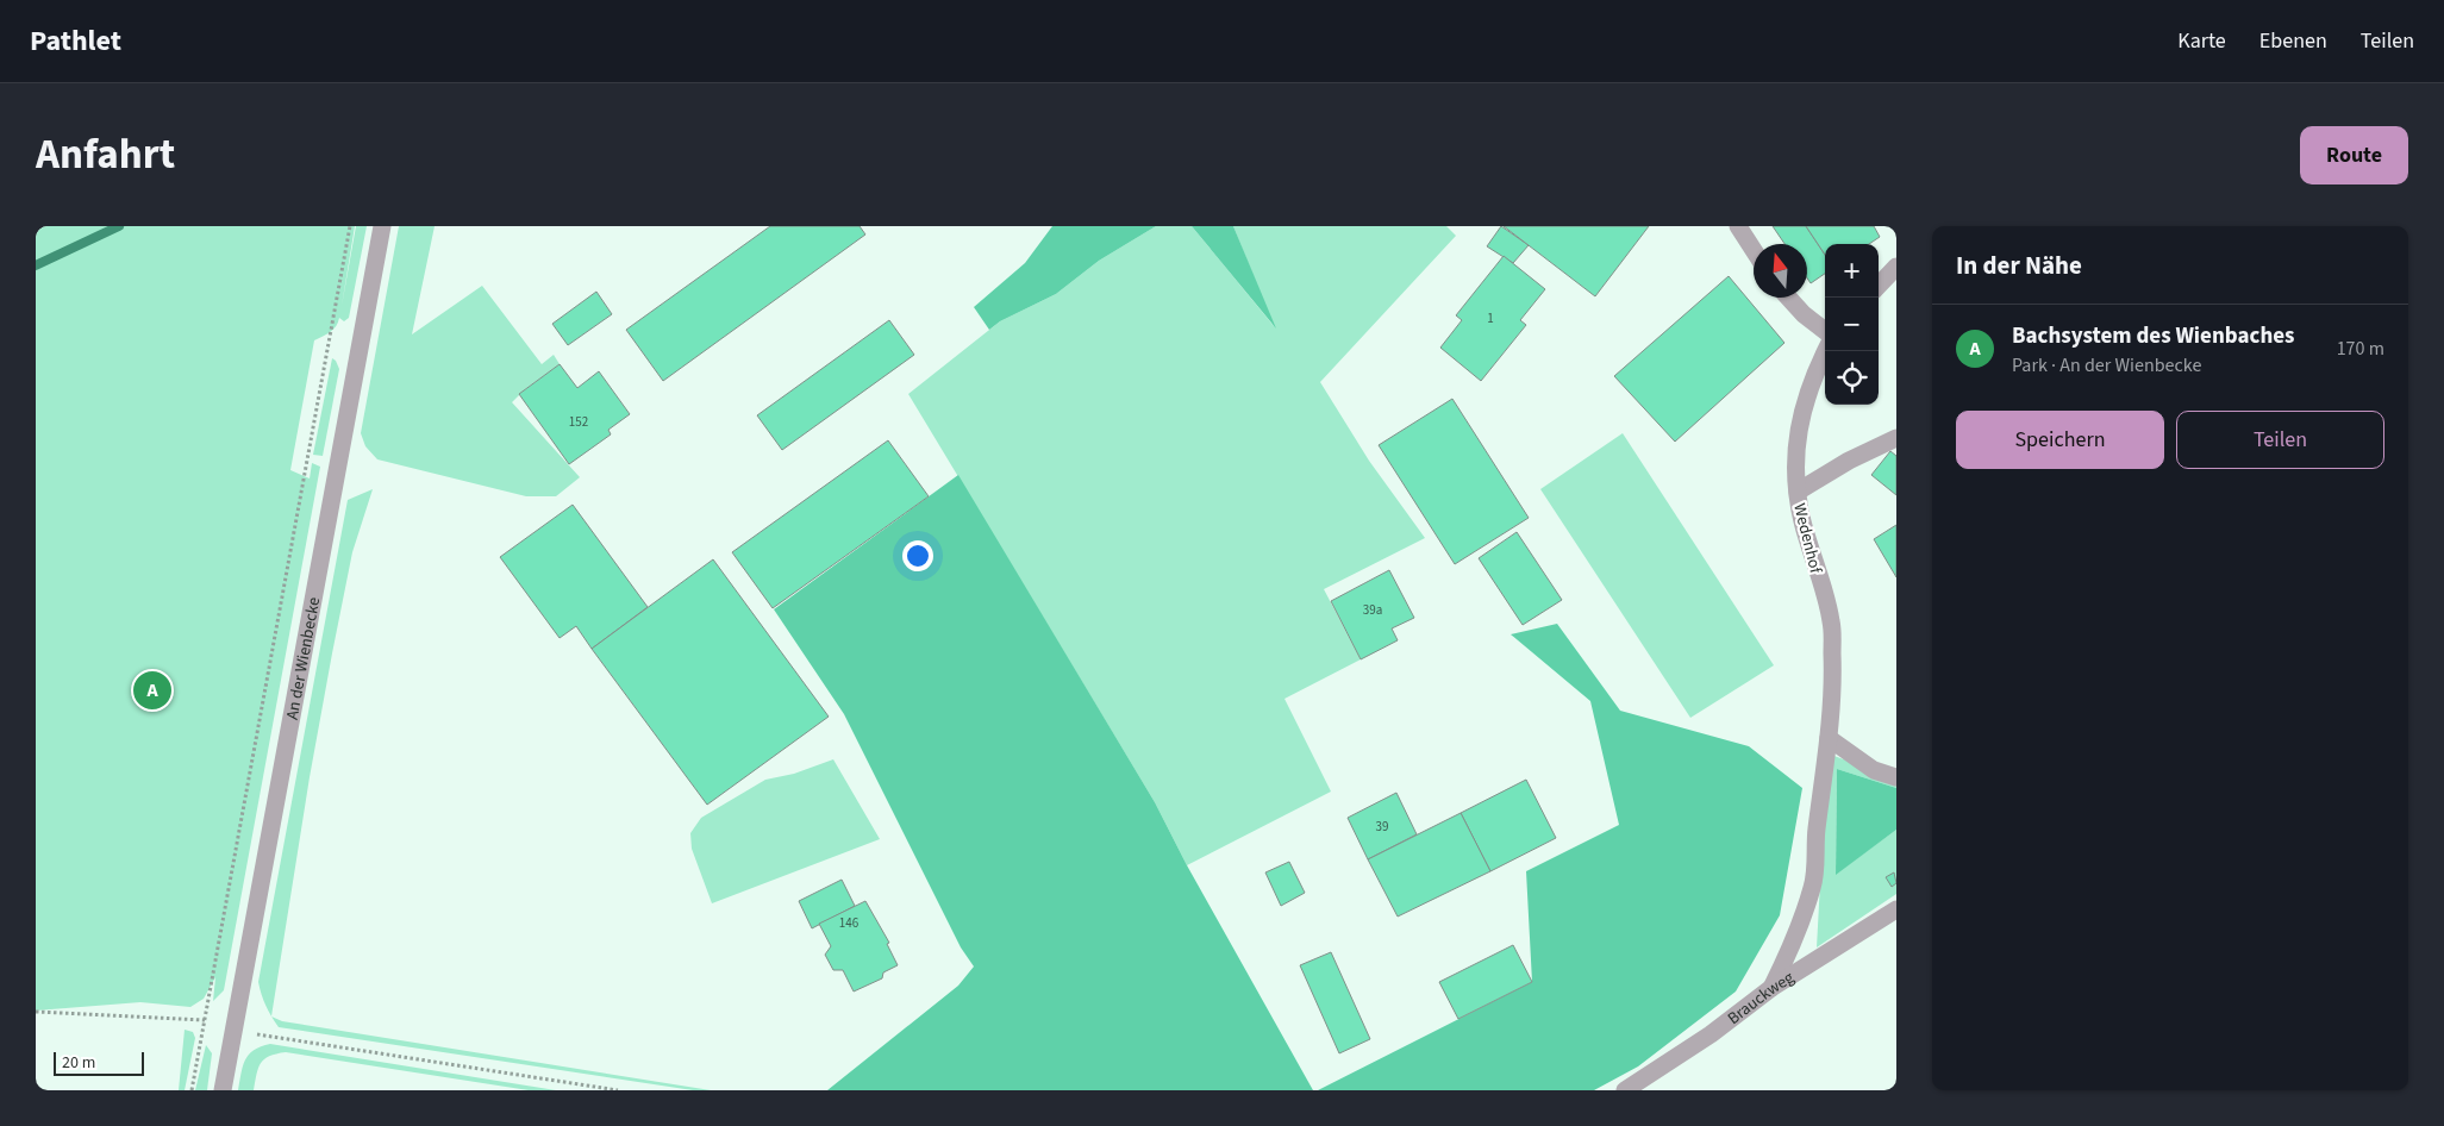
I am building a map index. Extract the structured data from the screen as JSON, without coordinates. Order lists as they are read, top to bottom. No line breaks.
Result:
{"streets":{"street":["Wedenhof","An der Wienbecke","Brauckweg"]},"crossings":[["Wedenhof","Brauckweg"]],"house_numbers":["1","152","39a","39","146"],"scale_bar":"20 m","north":"top","page":{"header":"Pathlet","nav":["Karte","Ebenen","Teilen"],"title":"Anfahrt","buttons":["Route",["Speichern","Teilen"]],"heading":"In der Nähe","map_buttons":["+","−"],"list":[{"mark":"A","name":"Bachsystem des Wienbaches","note":"Park · An der Wienbecke","value":"170 m"}],"pins":"A","scale":"20 m"}}
